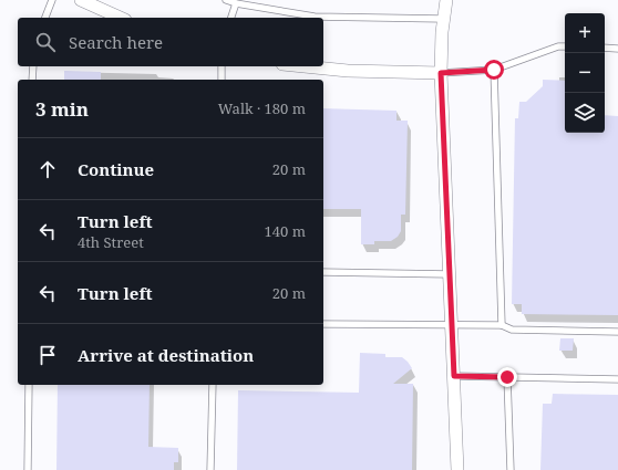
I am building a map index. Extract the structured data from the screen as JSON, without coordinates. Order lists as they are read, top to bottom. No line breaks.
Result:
{"page":{"map_buttons":["+","−"],"search":"Search here","heading":["3 min","Walk · 180 m"],"list":[["Continue","20 m"],["Turn left","4th Street","140 m"],["Turn left","20 m"],"Arrive at destination"]}}
